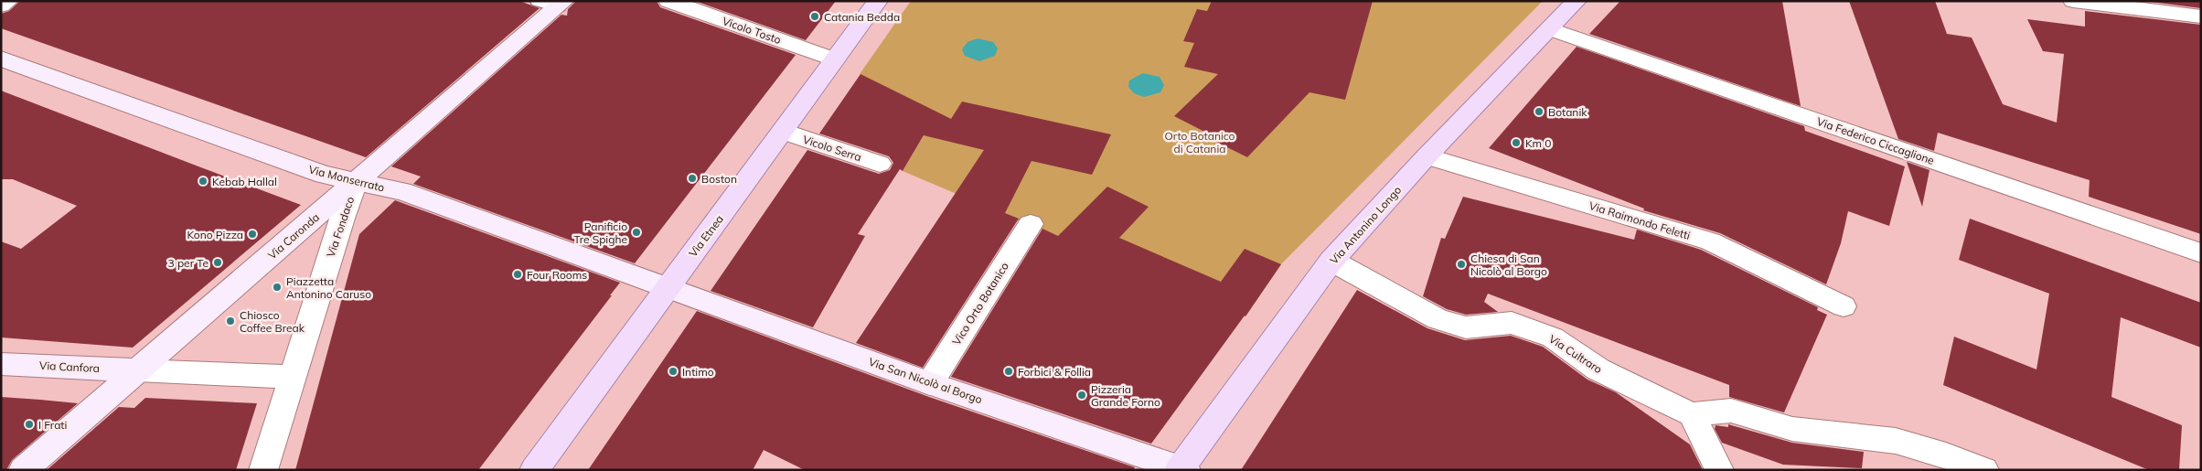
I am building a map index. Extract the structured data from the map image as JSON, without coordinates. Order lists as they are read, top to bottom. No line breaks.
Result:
{"streets":{"main road":["Via Monserrato","Via Antonino Longo","Via Caronda","Via Etnea","Via Canfora","Via San Nicolò al Borgo"],"street":["Vicolo Tosto","Via Federico Ciccaglione","Vicolo Serra","Via Raimondo Feletti","Via Fondaco","Vico Orto Botanico","Via Cultraro"]},"crossings":[["Vicolo Tosto","Via Etnea"],["Via Federico Ciccaglione","Via Antonino Longo"],["Vicolo Serra","Via Etnea"],["Via Monserrato","Via Fondaco"],["Via Monserrato","Via Caronda"],["Via Monserrato","Via Etnea"],["Via Monserrato","Via San Nicolò al Borgo"],["Via Raimondo Feletti","Via Antonino Longo"],["Via Antonino Longo","Via Cultraro"],["Via Antonino Longo","Via San Nicolò al Borgo"],["Via Fondaco","Via Caronda"],["Via Caronda","Via Canfora"],["Via Etnea","Via San Nicolò al Borgo"],["Vico Orto Botanico","Via San Nicolò al Borgo"]],"parks":["Orto Botanico di Catania"],"places":["Catania Bedda","Botanik","Km 0","Boston","Kebab Hallal","Panificio Tre Spighe","Kono Pizza","3 per Te","Chiesa di San Nicolò al Borgo","Four Rooms","Piazzetta Antonino Caruso","Chiosco Coffee Break","Intimo","Forbici & Follia","Pizzeria Grande Forno","I Frati"]}
